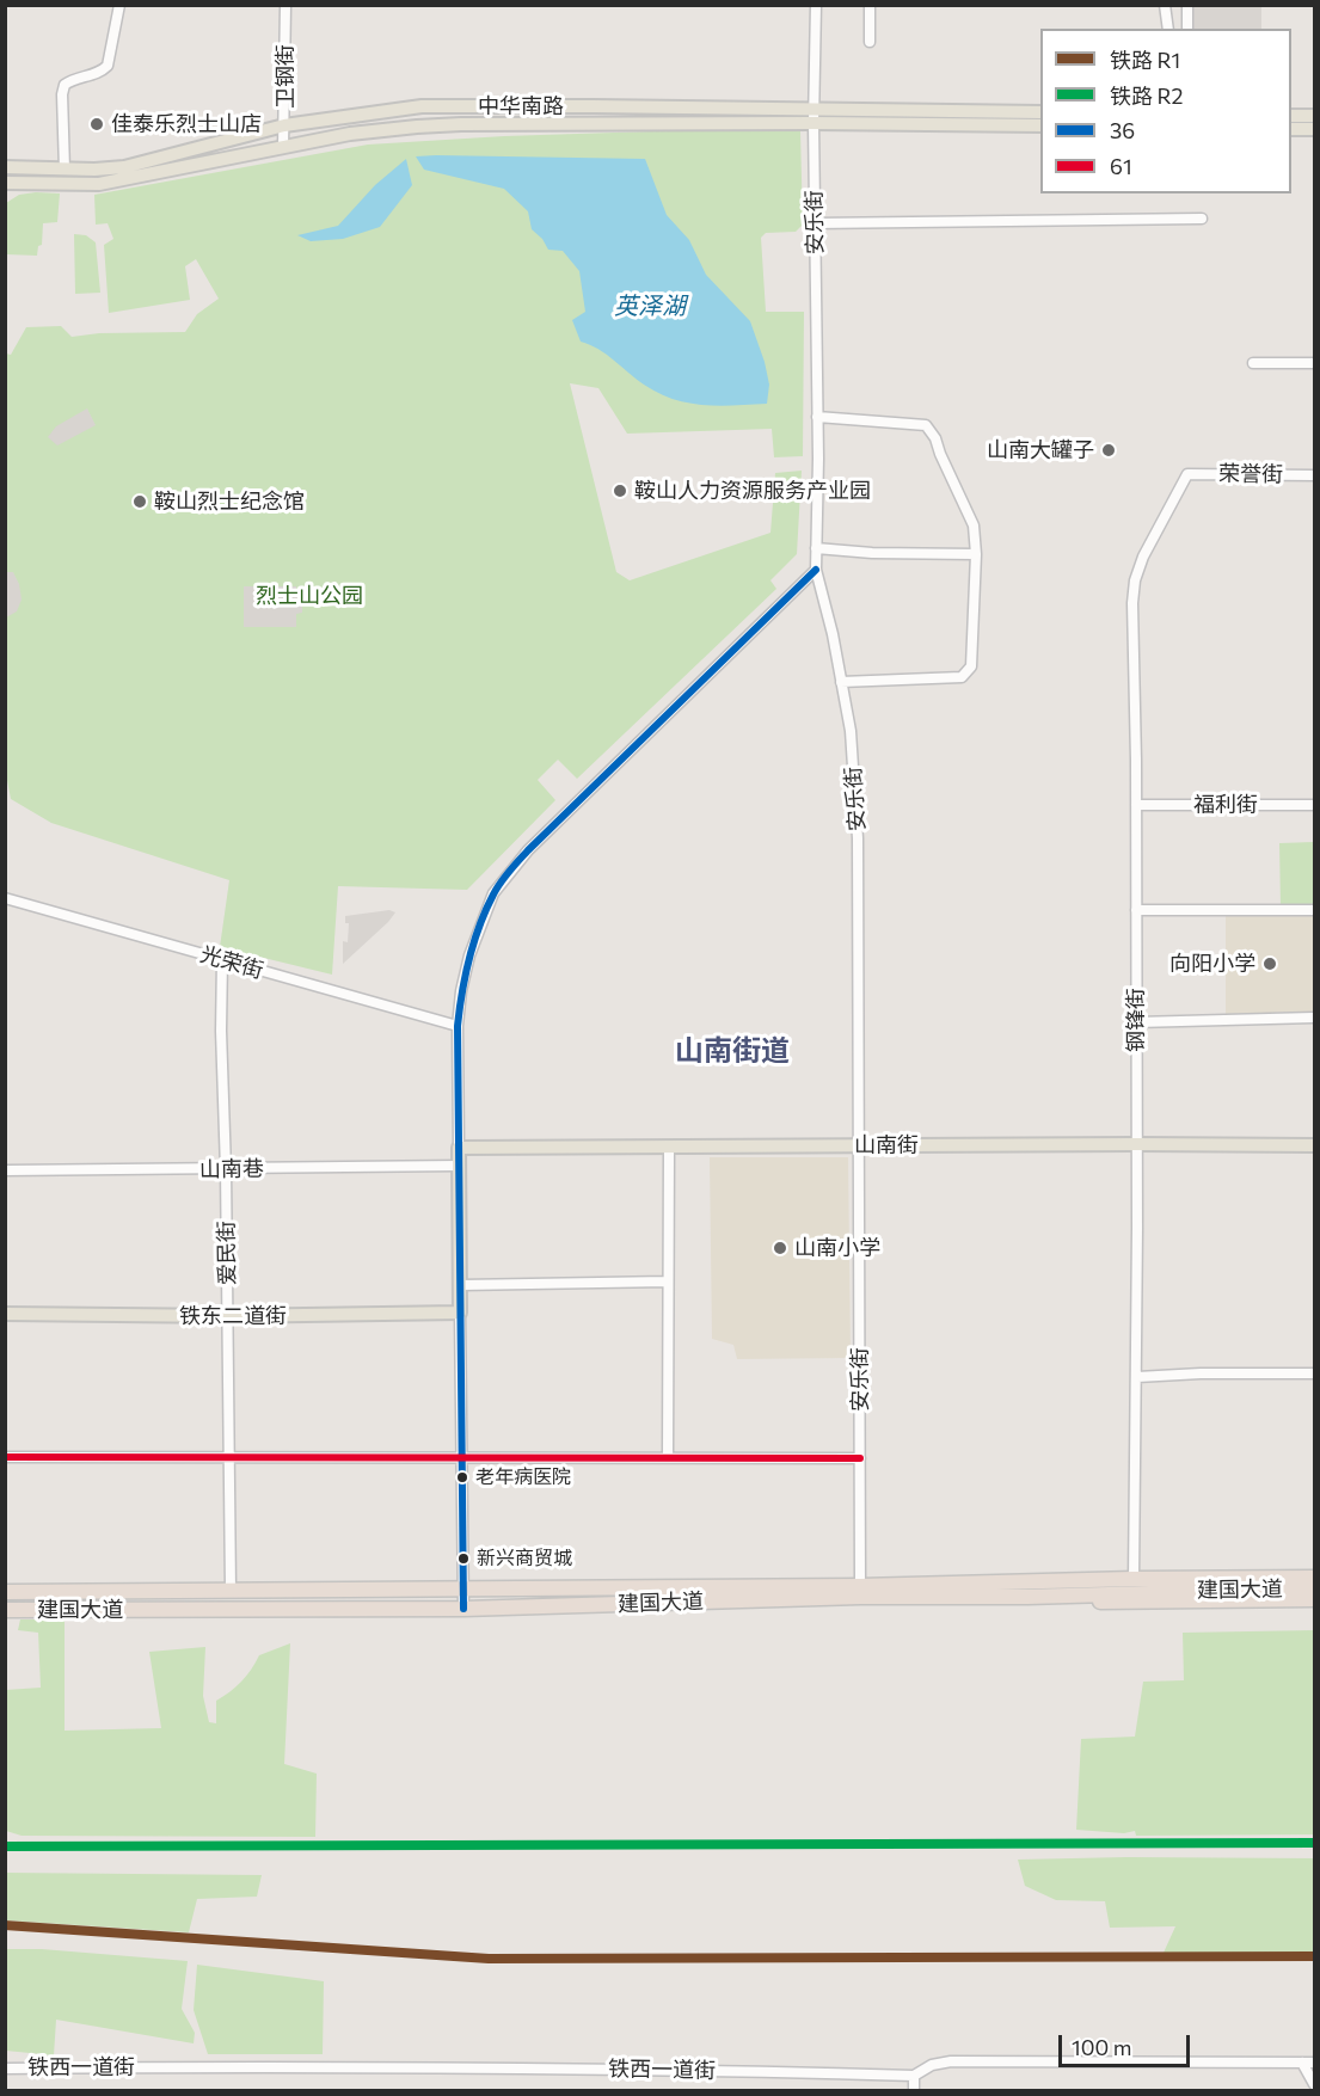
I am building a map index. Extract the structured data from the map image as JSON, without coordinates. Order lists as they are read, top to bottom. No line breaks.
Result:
{"streets":{"highway":["建国大道"],"main road":["中华南路","山南街","铁东二道街"],"street":["卫钢街","安乐街","荣誉街","福利街","光荣街","钢锋街","山南巷","爱民街","铁西一道街"]},"crossings":[["卫钢街","中华南路"],["中华南路","安乐街"],["安乐街","山南街"],["安乐街","建国大道"],["荣誉街","钢锋街"],["福利街","钢锋街"],["光荣街","爱民街"],["钢锋街","山南街"],["钢锋街","建国大道"],["山南巷","爱民街"],["爱民街","铁东二道街"],["爱民街","建国大道"]],"districts":["山南街道"],"water":["英泽湖"],"parks":["烈士山公园"],"places":["佳泰乐烈士山店","山南大罐子","鞍山人力资源服务产业园","鞍山烈士纪念馆","向阳小学","山南小学","老年病医院","新兴商贸城"],"lines":["transit line 36","transit line 61","rail line R2","rail line R1"],"legend":["铁路 R1","铁路 R2","36","61"],"scale_bar":"100 m"}
